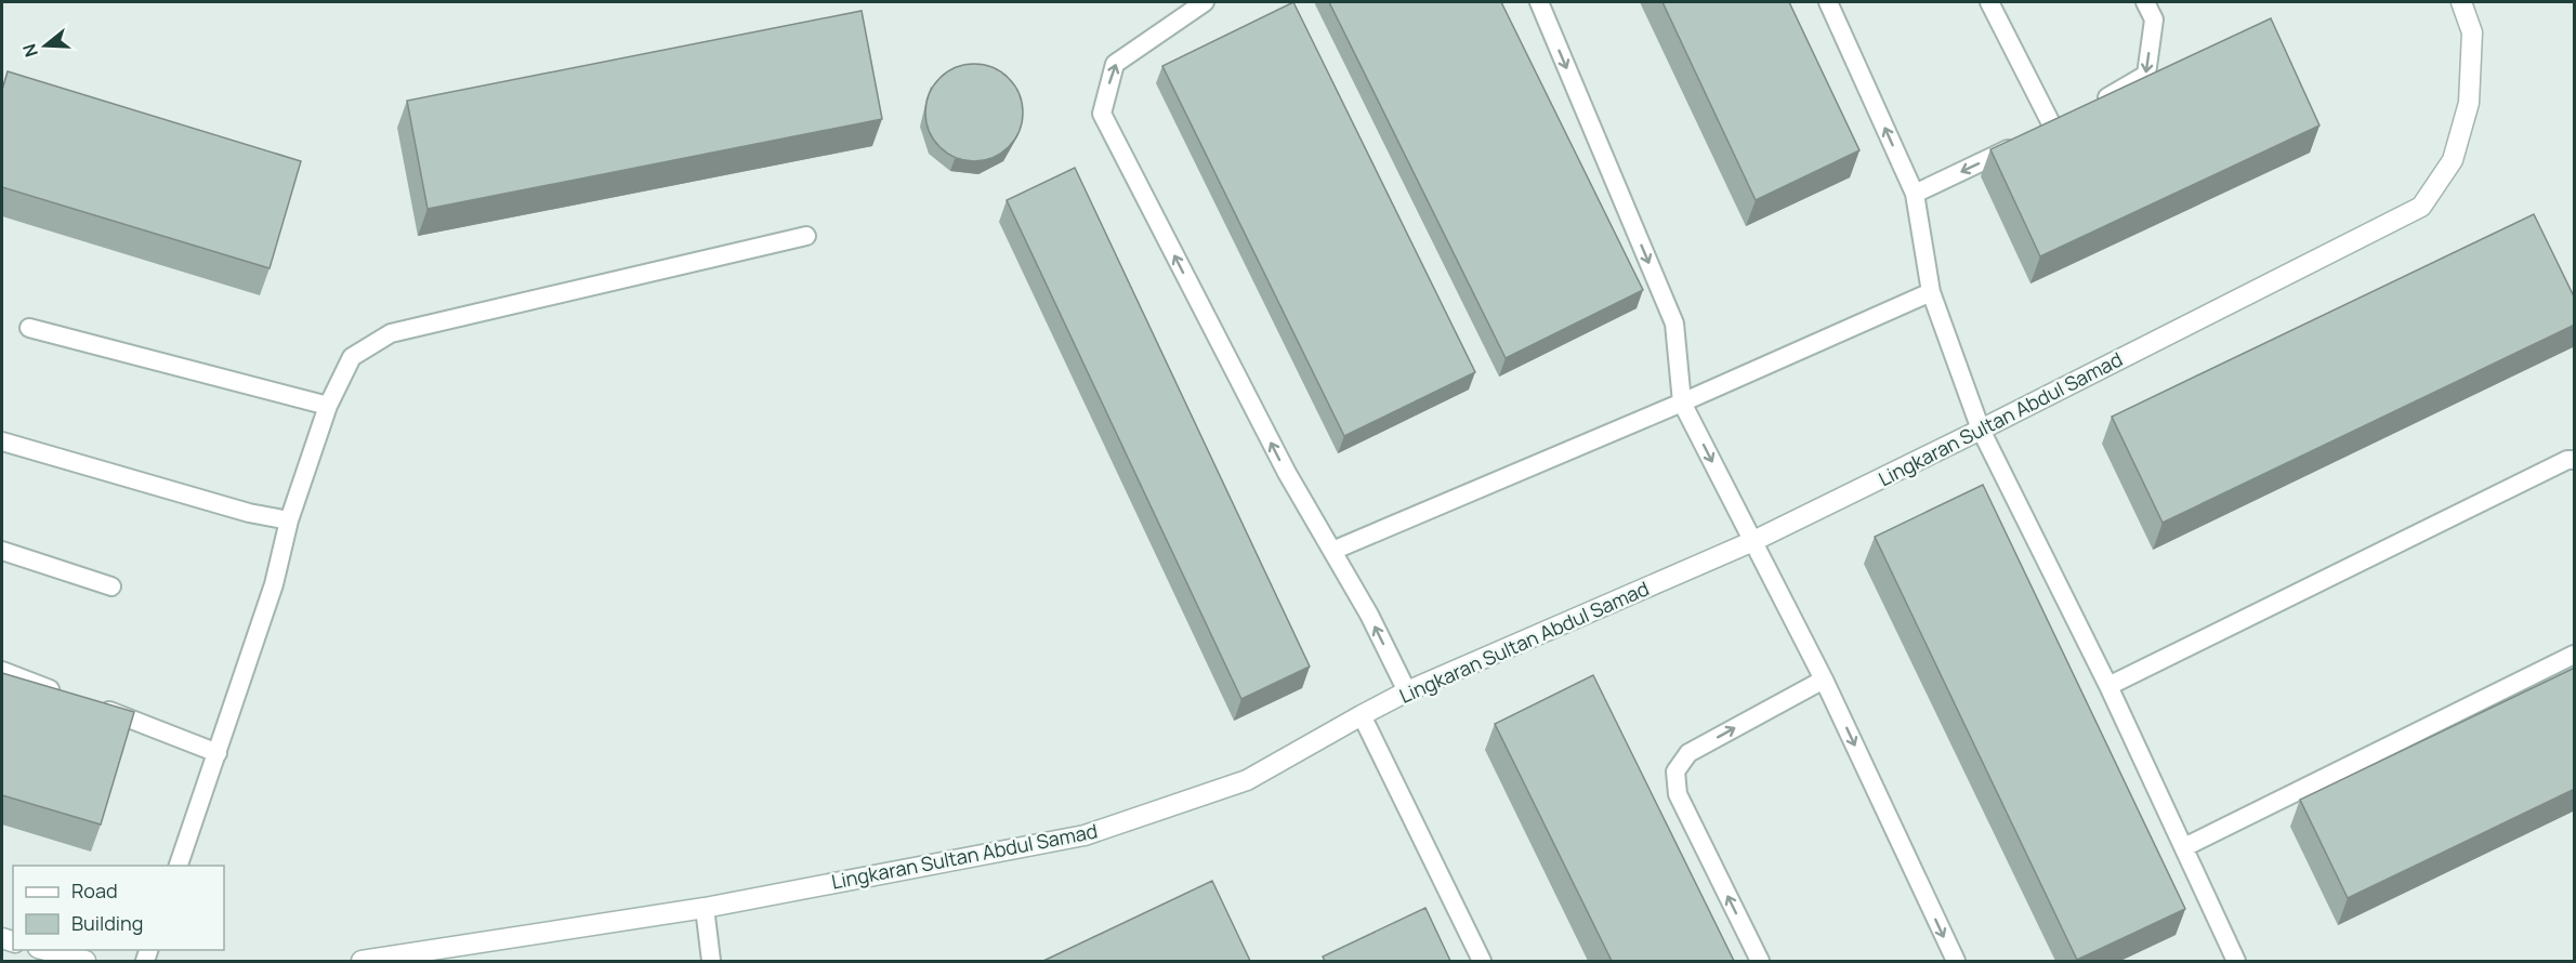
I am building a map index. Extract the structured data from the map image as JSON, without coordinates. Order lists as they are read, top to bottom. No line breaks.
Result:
{"streets":{"street":["Lingkaran Sultan Abdul Samad"]},"legend":["Road","Building"],"north":"left"}
